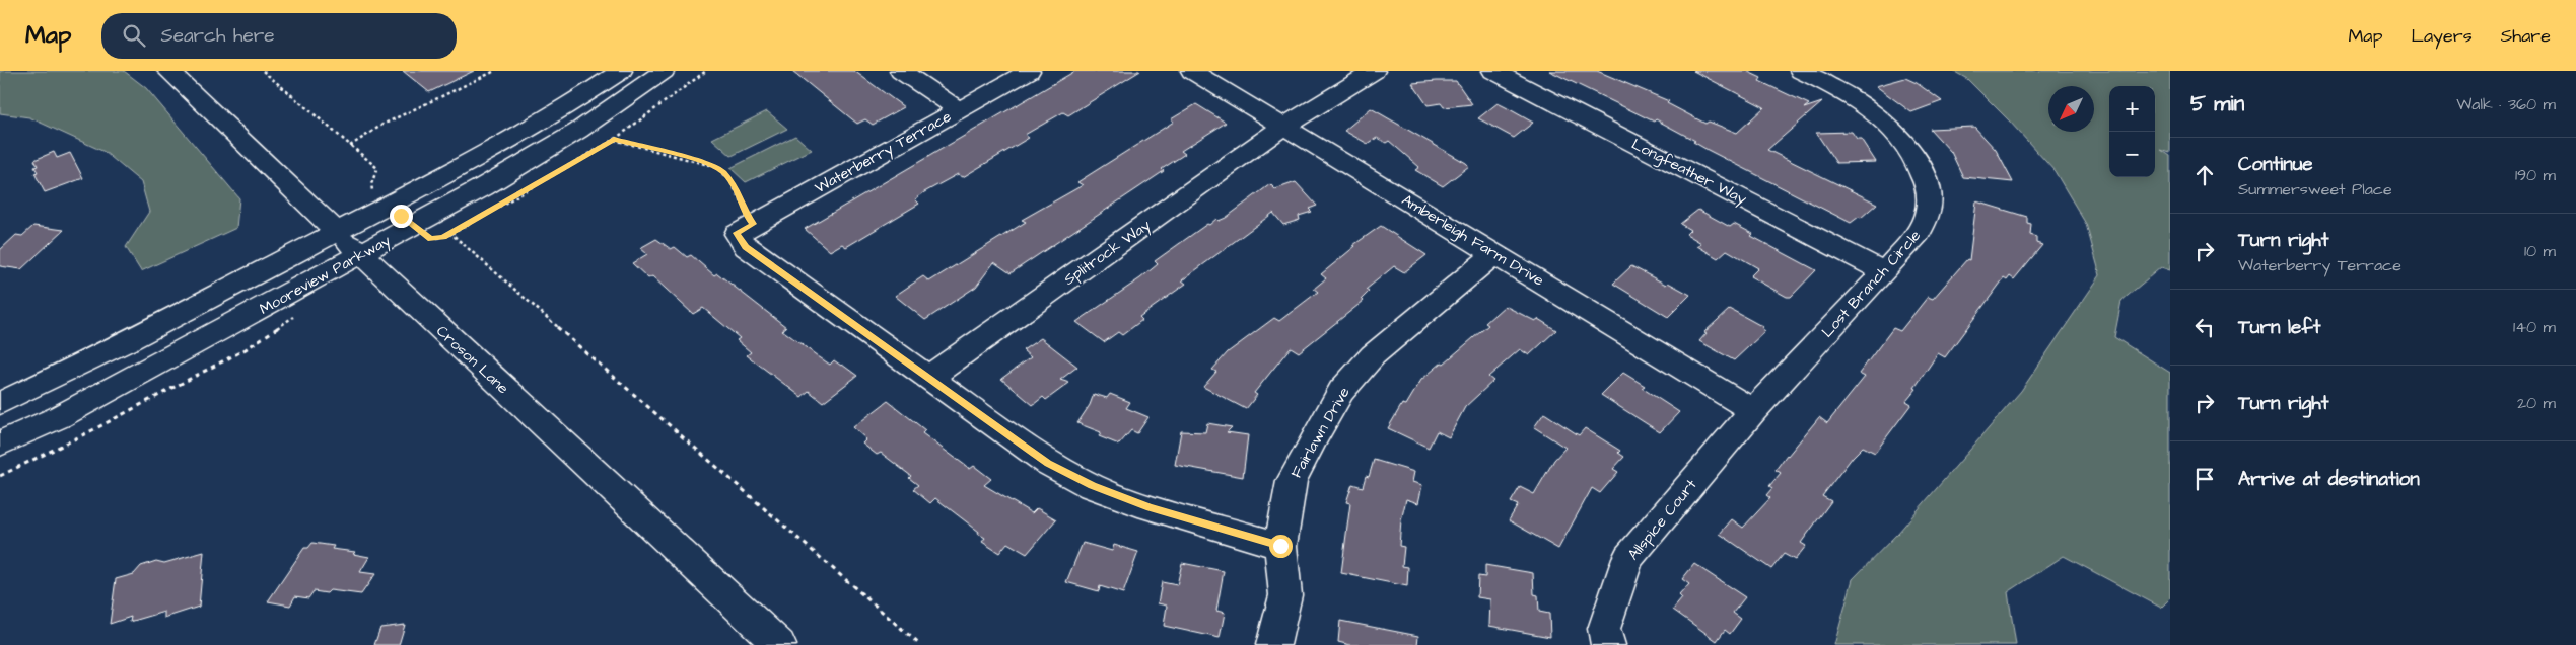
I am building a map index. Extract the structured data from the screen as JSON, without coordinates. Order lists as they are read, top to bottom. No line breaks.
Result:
{"streets":{"street":["Waterberry Terrace","Longfeather Way","Amberleigh Farm Drive","Splitrock Way","Mooreview Parkway","Lost Branch Circle","Croson Lane","Fairlawn Drive","Allspice Court"]},"crossings":[["Longfeather Way","Lost Branch Circle"],["Amberleigh Farm Drive","Splitrock Way"],["Amberleigh Farm Drive","Lost Branch Circle"],["Amberleigh Farm Drive","Fairlawn Drive"],["Amberleigh Farm Drive","Allspice Court"],["Mooreview Parkway","Croson Lane"],["Lost Branch Circle","Allspice Court"]],"north":"bottom left","page":{"header":"Map","search":"Search here","nav":["Map","Layers","Share"],"heading":["5 min","Walk · 360 m"],"map_buttons":["+","−"],"list":[["Continue","Summersweet Place","190 m"],["Turn right","Waterberry Terrace","10 m"],["Turn left","140 m"],["Turn right","20 m"],"Arrive at destination"]}}
